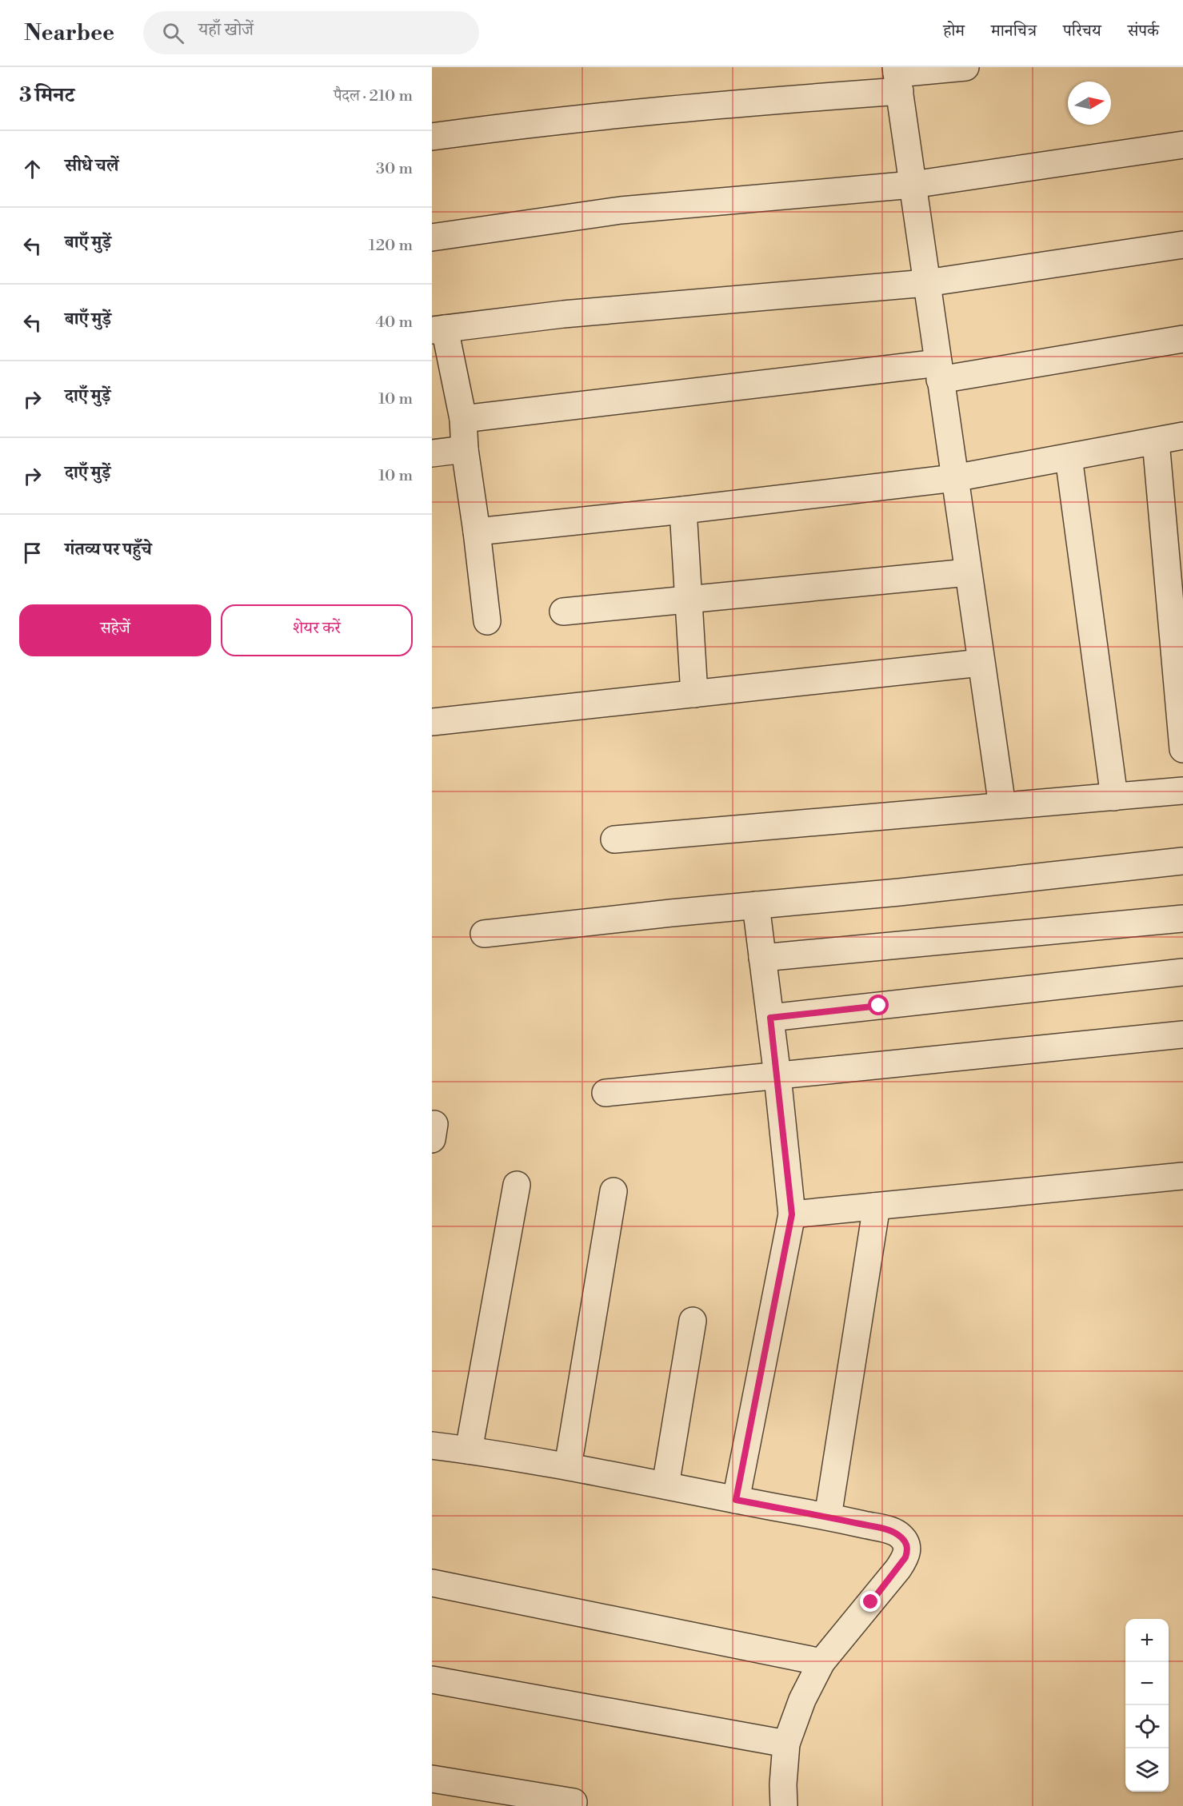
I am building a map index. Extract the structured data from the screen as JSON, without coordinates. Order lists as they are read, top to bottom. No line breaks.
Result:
{"north":"right","page":{"header":"Nearbee","search":"यहाँ खोजें","nav":["होम","मानचित्र","परिचय","संपर्क"],"heading":["3 मिनट","पैदल · 210 m"],"list":[["सीधे चलें","30 m"],["बाएँ मुड़ें","120 m"],["बाएँ मुड़ें","40 m"],["दाएँ मुड़ें","10 m"],["दाएँ मुड़ें","10 m"],"गंतव्य पर पहुँचे"],"buttons":["सहेजें","शेयर करें"],"map_buttons":["+","−"]}}
